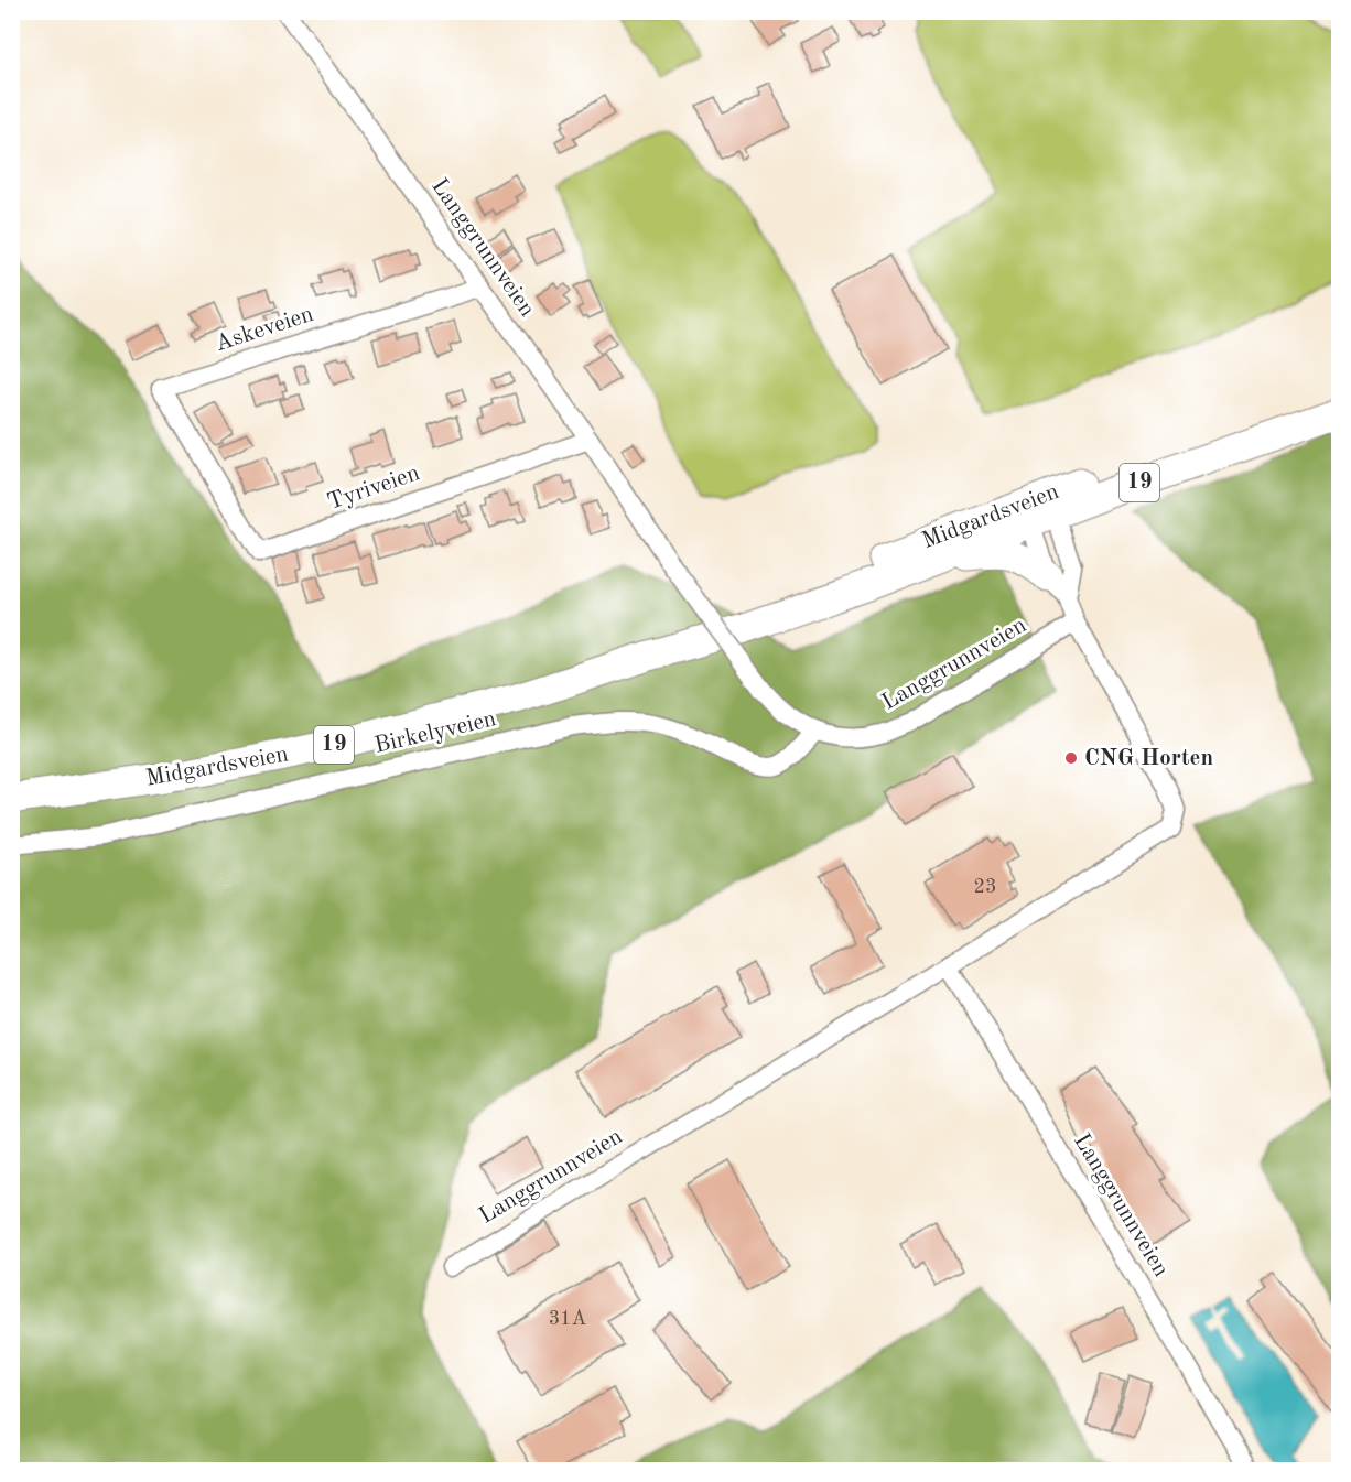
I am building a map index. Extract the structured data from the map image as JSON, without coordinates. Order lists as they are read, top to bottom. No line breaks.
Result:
{"streets":{"highway":["19","Midgardsveien"],"street":["Langgrunnveien","Askeveien","Tyriveien","Birkelyveien"]},"crossings":[["Langgrunnveien","Askeveien"],["Langgrunnveien","19"],["Langgrunnveien","Tyriveien"],["Langgrunnveien","Midgardsveien"],["Langgrunnveien","Birkelyveien"],["Askeveien","Tyriveien"],["19","Midgardsveien"]],"places":["CNG Horten"],"house_numbers":["23","31A"]}
